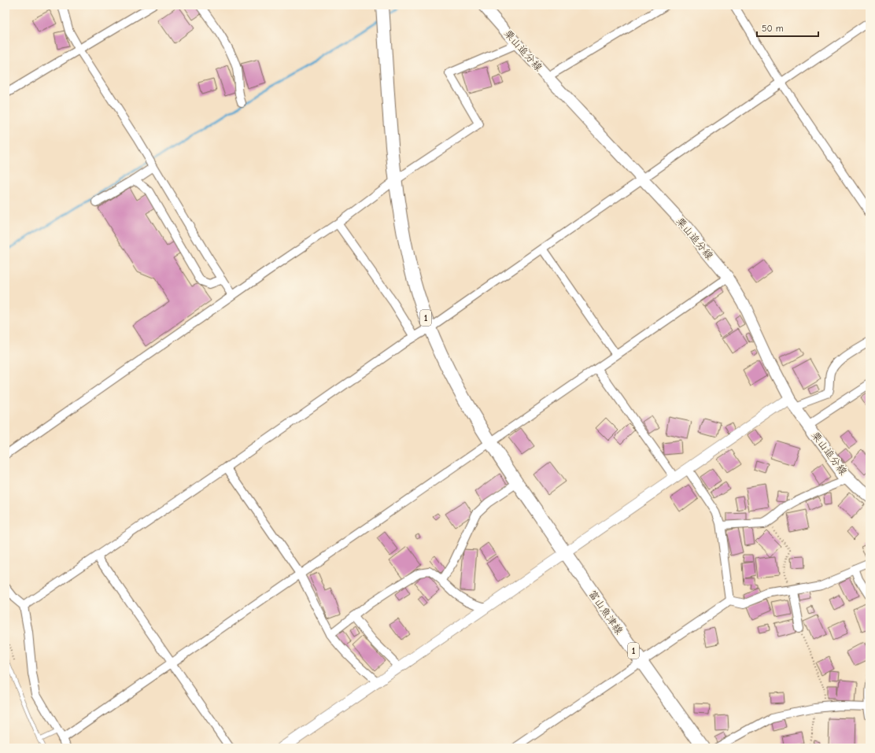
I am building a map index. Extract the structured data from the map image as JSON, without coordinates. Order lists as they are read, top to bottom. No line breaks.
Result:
{"streets":{"main road":["栗山追分線","1","富山魚津線"]},"crossings":[["1","富山魚津線"]],"scale_bar":"50 m"}
